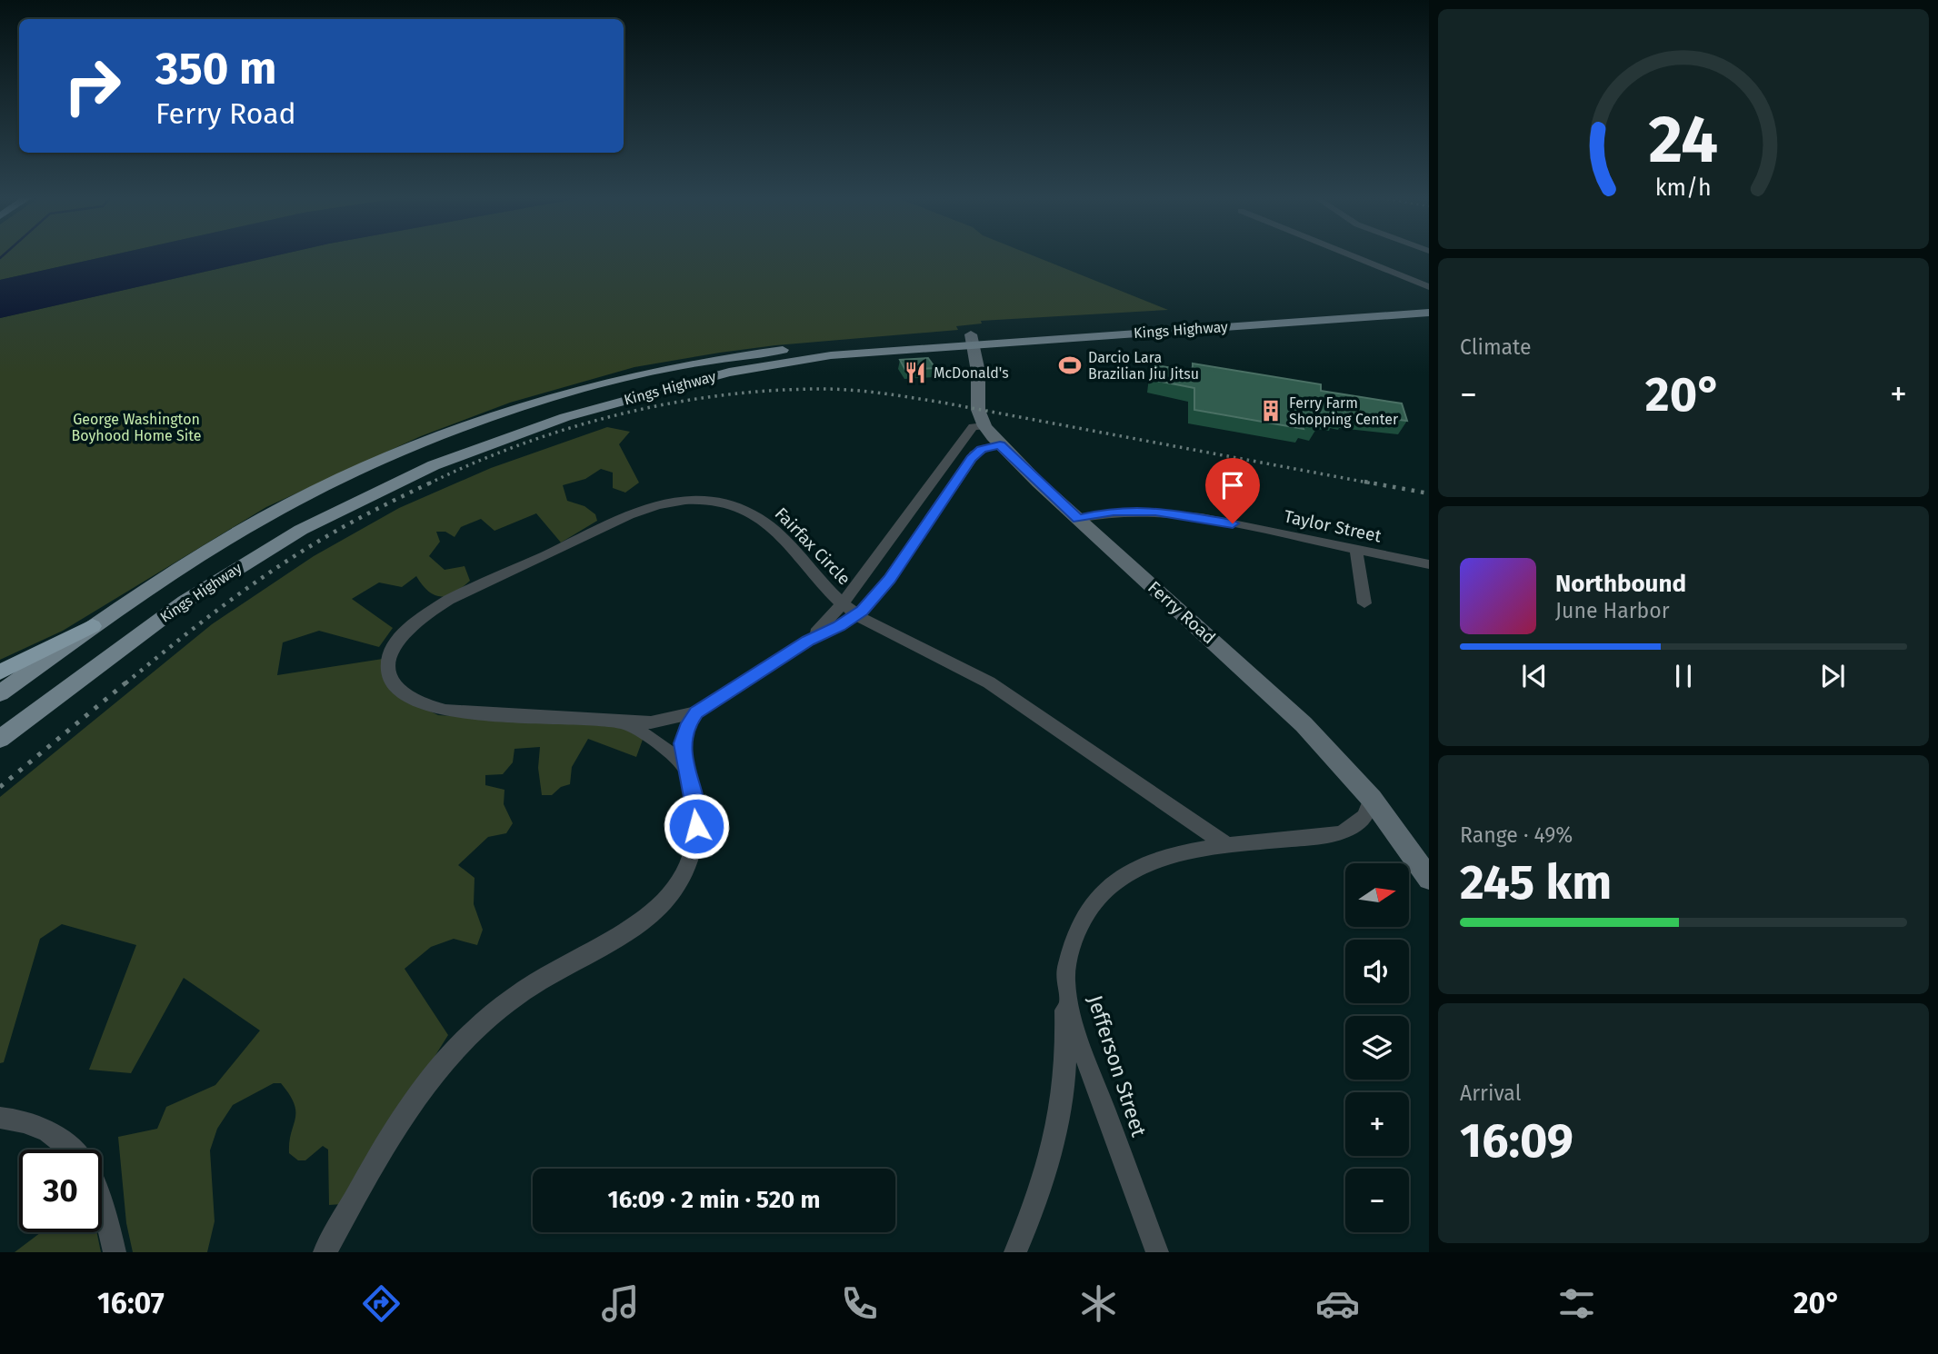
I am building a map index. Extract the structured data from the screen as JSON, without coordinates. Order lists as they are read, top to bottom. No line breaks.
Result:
{"streets":{"main road":["Kings Highway","Ferry Road"],"street":["Taylor Street","Fairfax Circle","Jefferson Street"]},"crossings":[["Kings Highway","Ferry Road"],["Taylor Street","Ferry Road"],["Fairfax Circle","Jefferson Street"],["Ferry Road","Jefferson Street"]],"parks":["George Washington Boyhood Home Site"],"places":{"sports":["Darcio Lara Brazilian Jiu Jitsu"],"restaurant":["McDonald's"],"building":["Ferry Farm Shopping Center"]},"north":"right","page":{"turn":["350 m","Ferry Road"],"tile":["Climate",["Range · 49%","245 km"],["Arrival","16:09"]],"heat":["−","20°","+"],"song":["Northbound","June Harbor"],"map_buttons":["+","−"],"limit":"30","trip":"16:09 · 2 min · 520 m","tabs":["16:07","20°"],"gauge":["24","km/h"]}}
